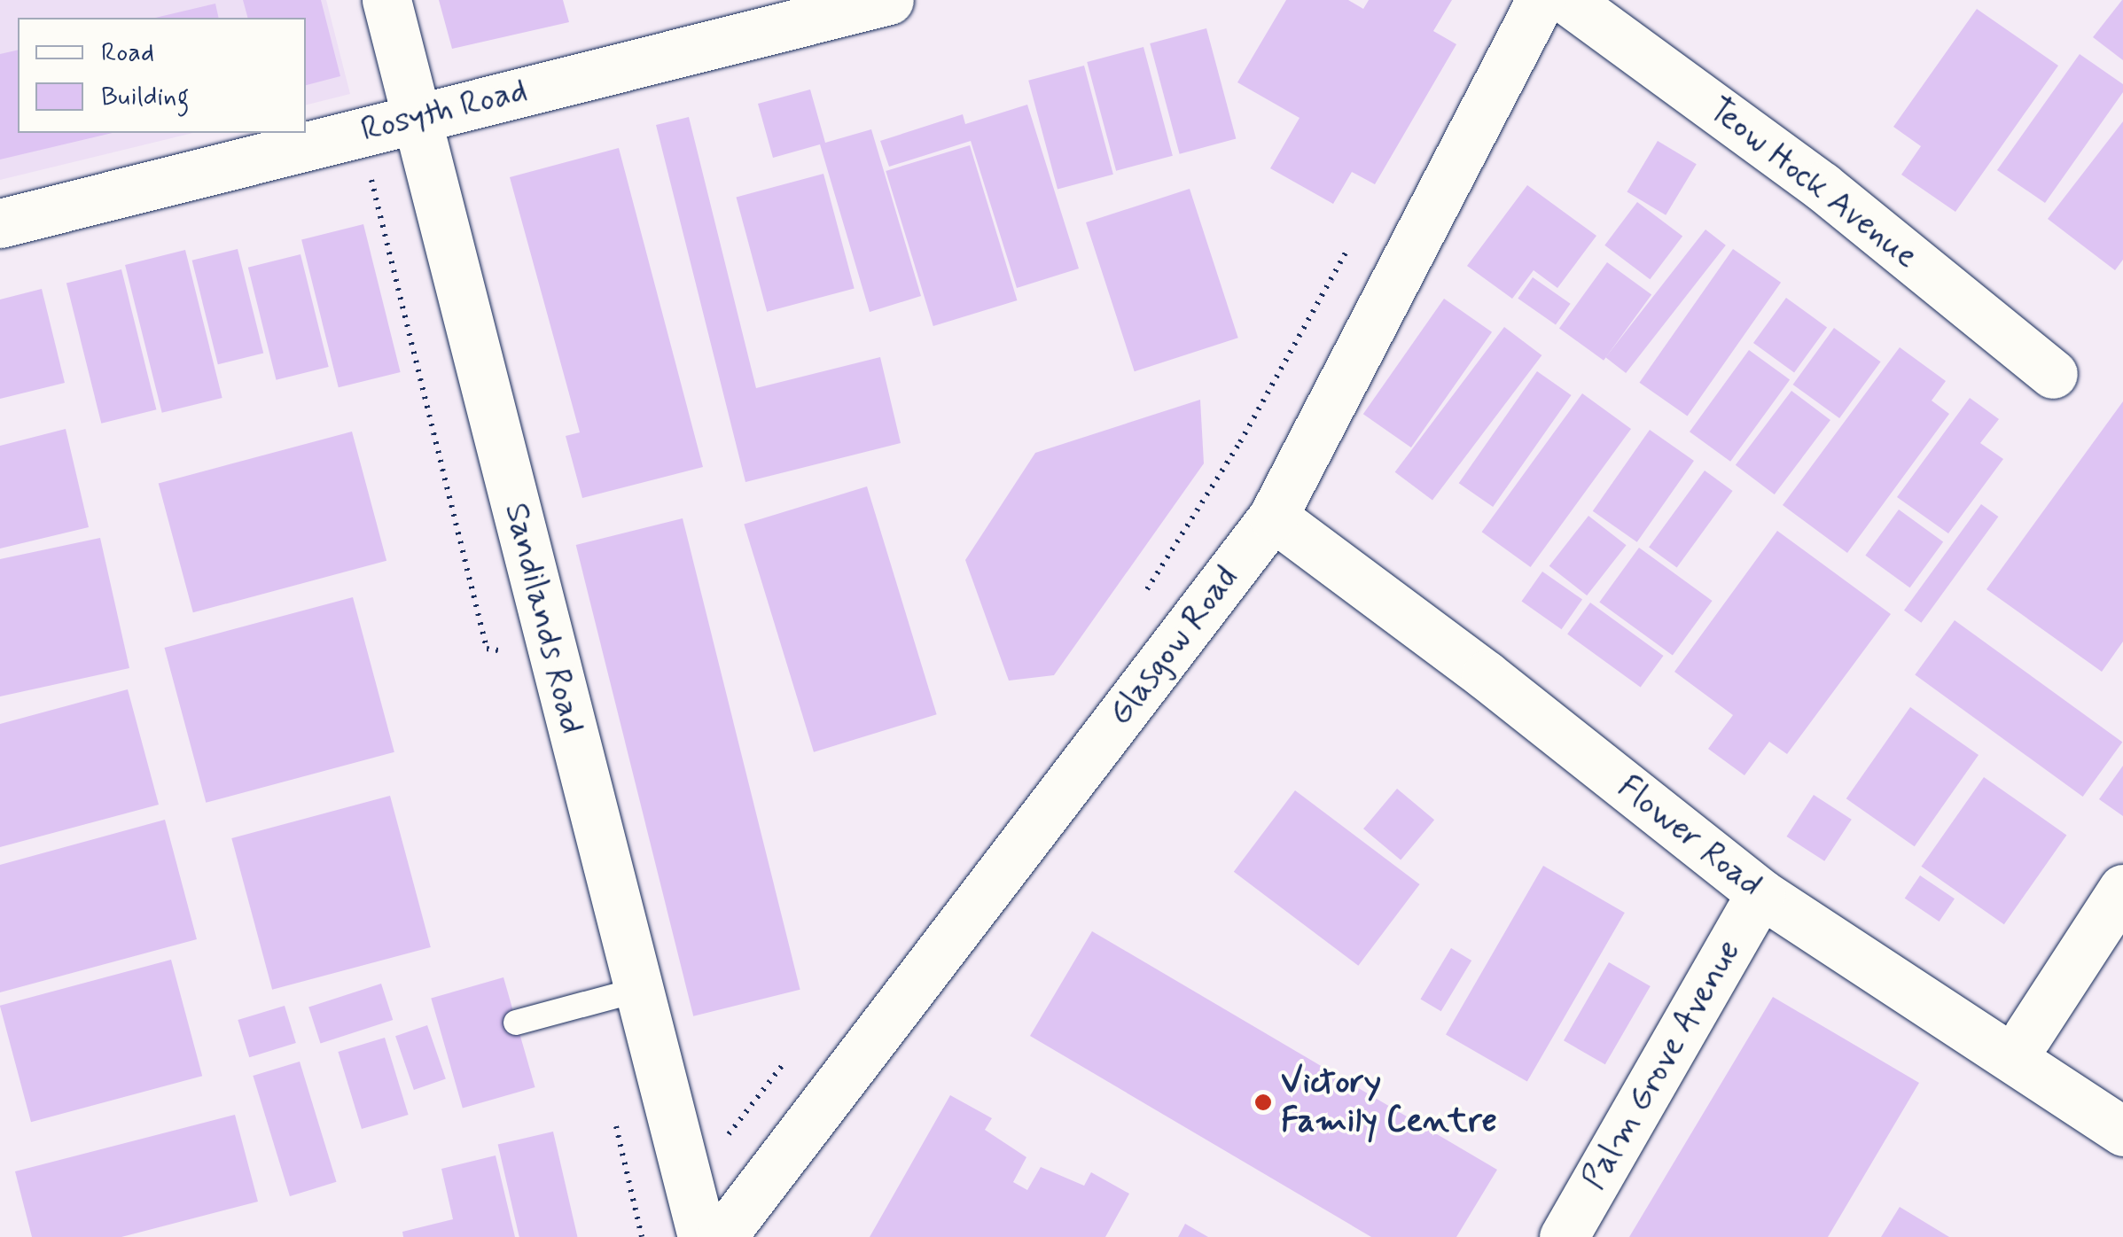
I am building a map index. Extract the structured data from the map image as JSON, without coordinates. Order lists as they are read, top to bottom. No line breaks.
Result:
{"streets":{"street":["Rosyth Road","Teow Hock Avenue","Sandilands Road","Glasgow Road","Flower Road","Palm Grove Avenue"]},"crossings":[["Rosyth Road","Sandilands Road"],["Glasgow Road","Flower Road"],["Flower Road","Palm Grove Avenue"]],"places":["Victory Family Centre"],"legend":["Road","Building"]}
